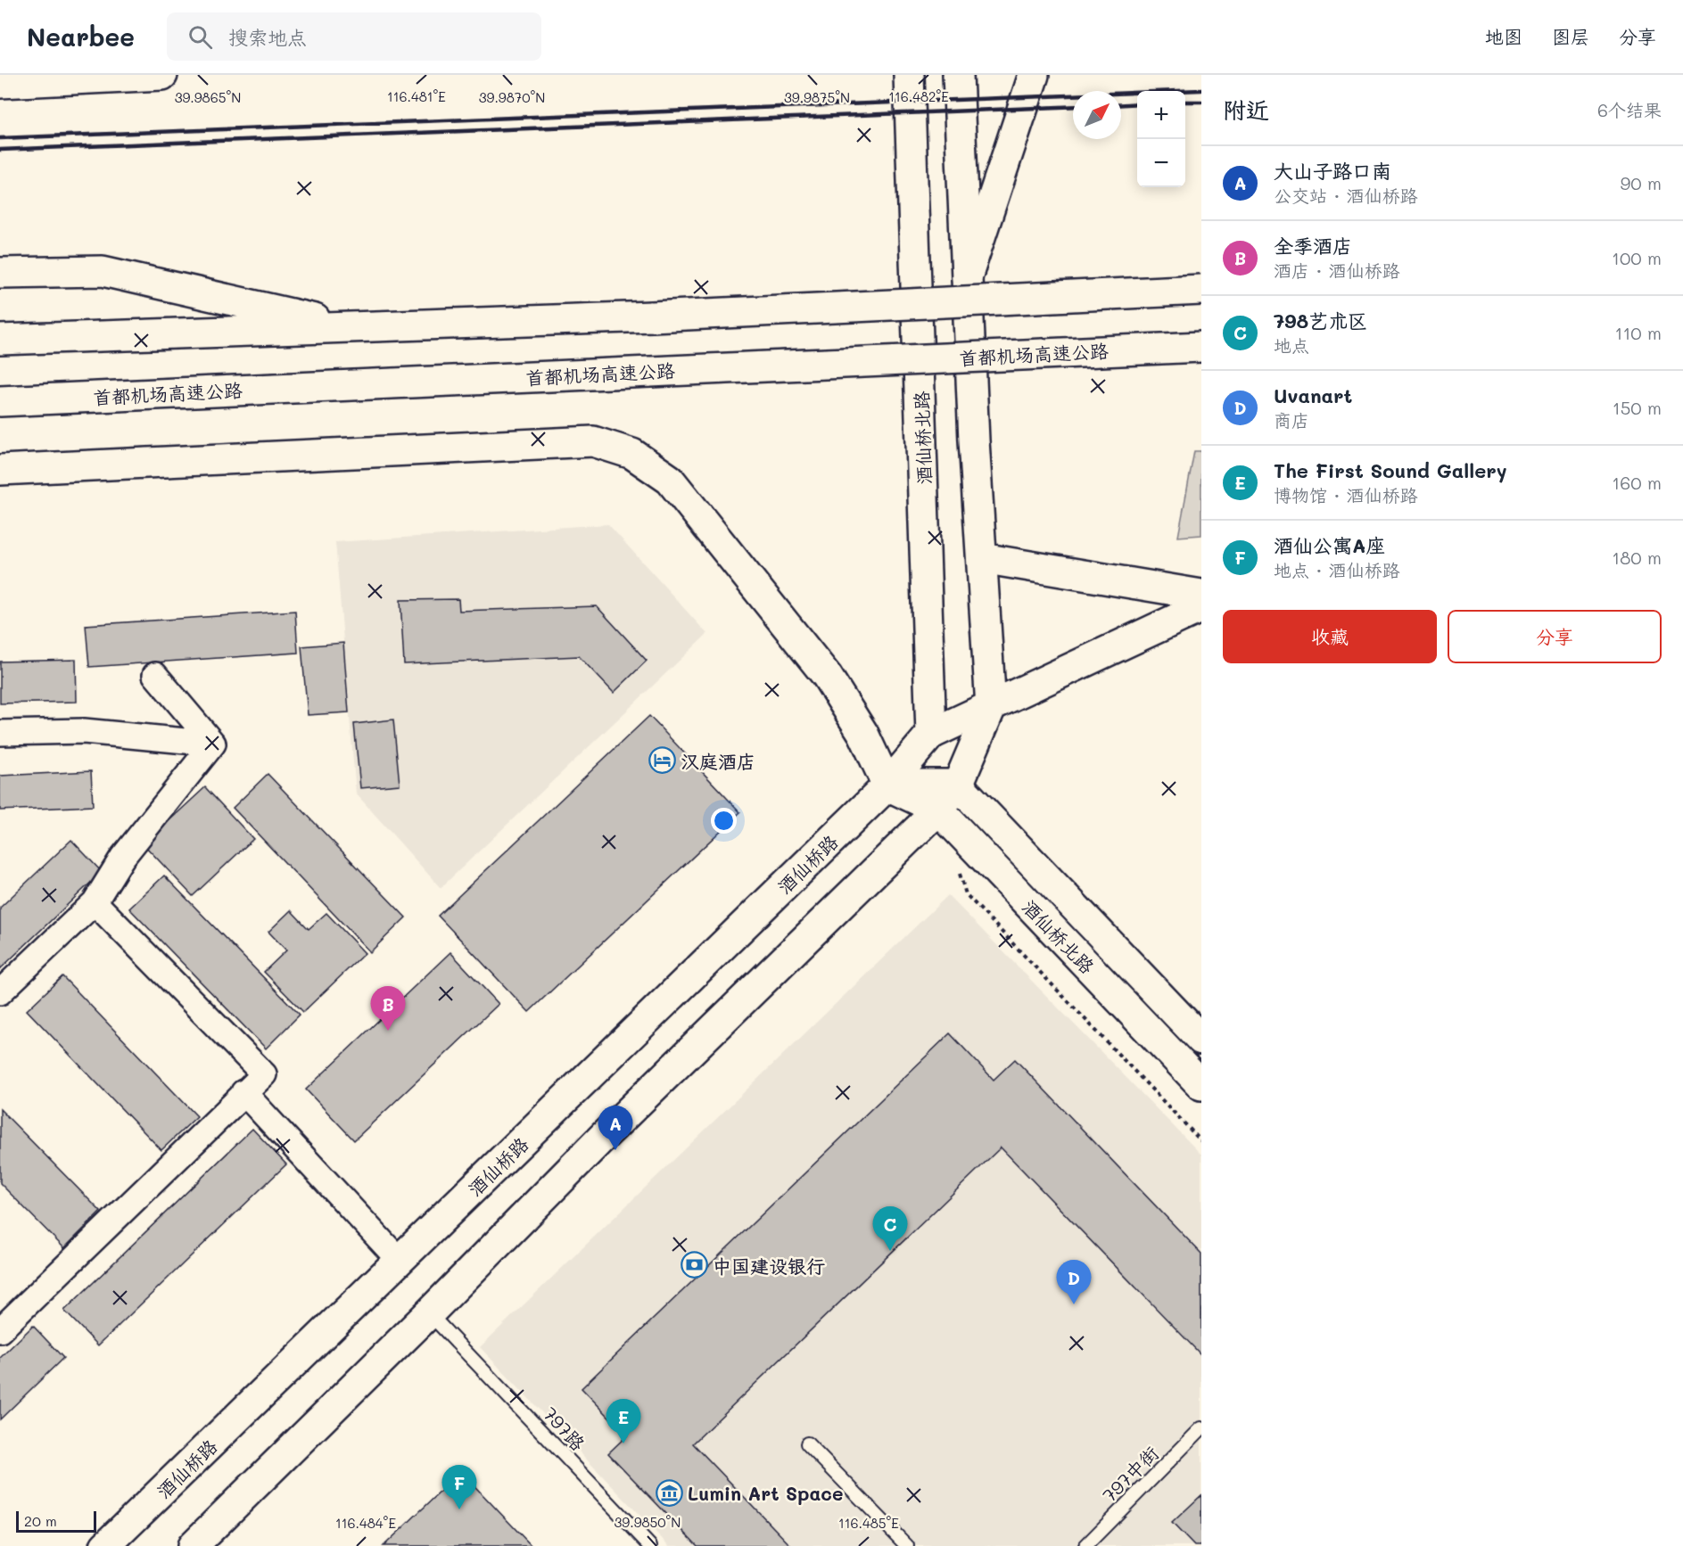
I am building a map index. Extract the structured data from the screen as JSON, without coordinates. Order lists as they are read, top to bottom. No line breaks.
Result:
{"streets":{"main road":["首都机场高速公路","酒仙桥北路","酒仙桥路"],"lane":["797路","797中街"]},"places":{"hotel":["汉庭酒店"],"bank":["中国建设银行"],"museum":["Lumin Art Space"]},"scale_bar":"20 m","north":"top right","page":{"header":"Nearbee","search":"搜索地点","nav":["地图","图层","分享"],"heading":["附近","6个结果"],"map_buttons":["+","−"],"list":[{"mark":"A","name":"大山子路口南","note":"公交站 · 酒仙桥路","value":"90 m"},{"mark":"B","name":"全季酒店","note":"酒店 · 酒仙桥路","value":"100 m"},{"mark":"C","name":"798艺术区","note":"地点","value":"110 m"},{"mark":"D","name":"Uvanart","note":"商店","value":"150 m"},{"mark":"E","name":"The First Sound Gallery","note":"博物馆 · 酒仙桥路","value":"160 m"},{"mark":"F","name":"酒仙公寓A座","note":"地点 · 酒仙桥路","value":"180 m"}],"buttons":["收藏","分享"],"pins":["B","A","C","D","E","F"],"scale":"20 m"},"coordinates":["116.481°E","116.482°E","39.9865°N","39.9875°N","39.9870°N","39.9850°N","116.484°E","116.485°E"]}
